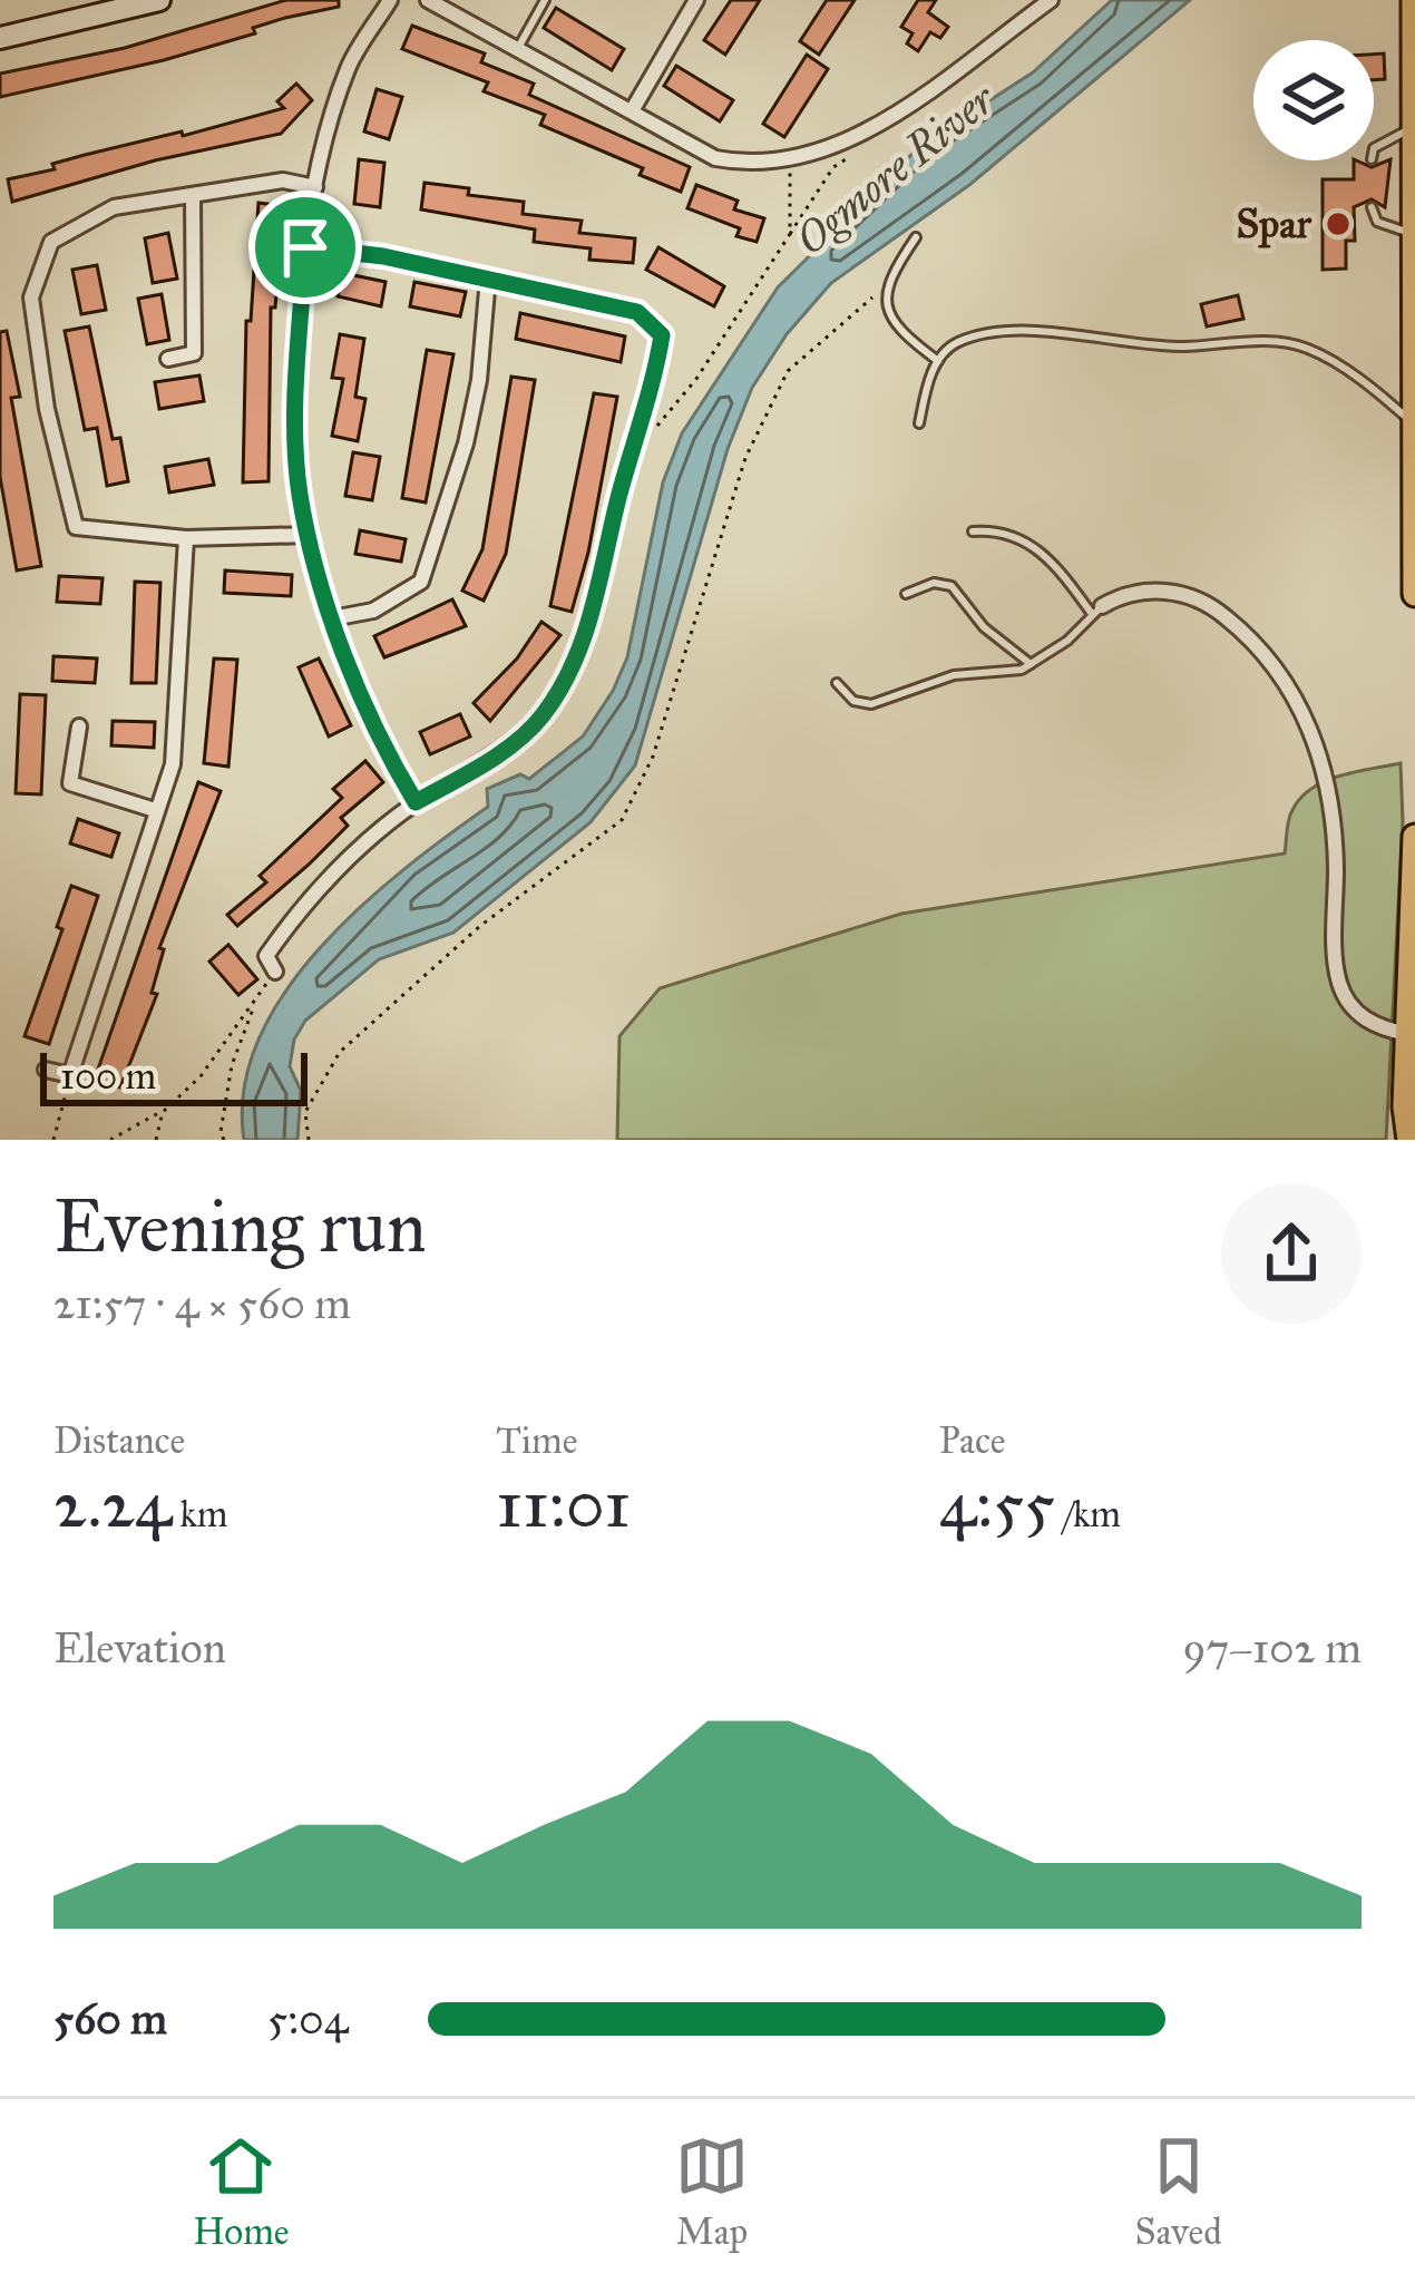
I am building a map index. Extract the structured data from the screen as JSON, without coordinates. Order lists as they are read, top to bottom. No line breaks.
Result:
{"water":["Ogmore River"],"places":["Spar"],"scale_bar":"100 m","page":{"scale":"100 m","heading":["Evening run","21:57 · 4 × 560 m"],"stats":[["Distance","2.24 km"],["Time","11:01"],["Pace","4:55 /km"]],"chart":["Elevation","97–102 m"],"list":[{"name":"560 m","note":"5:04"}],"tabs":["Home","Map","Saved"]}}
